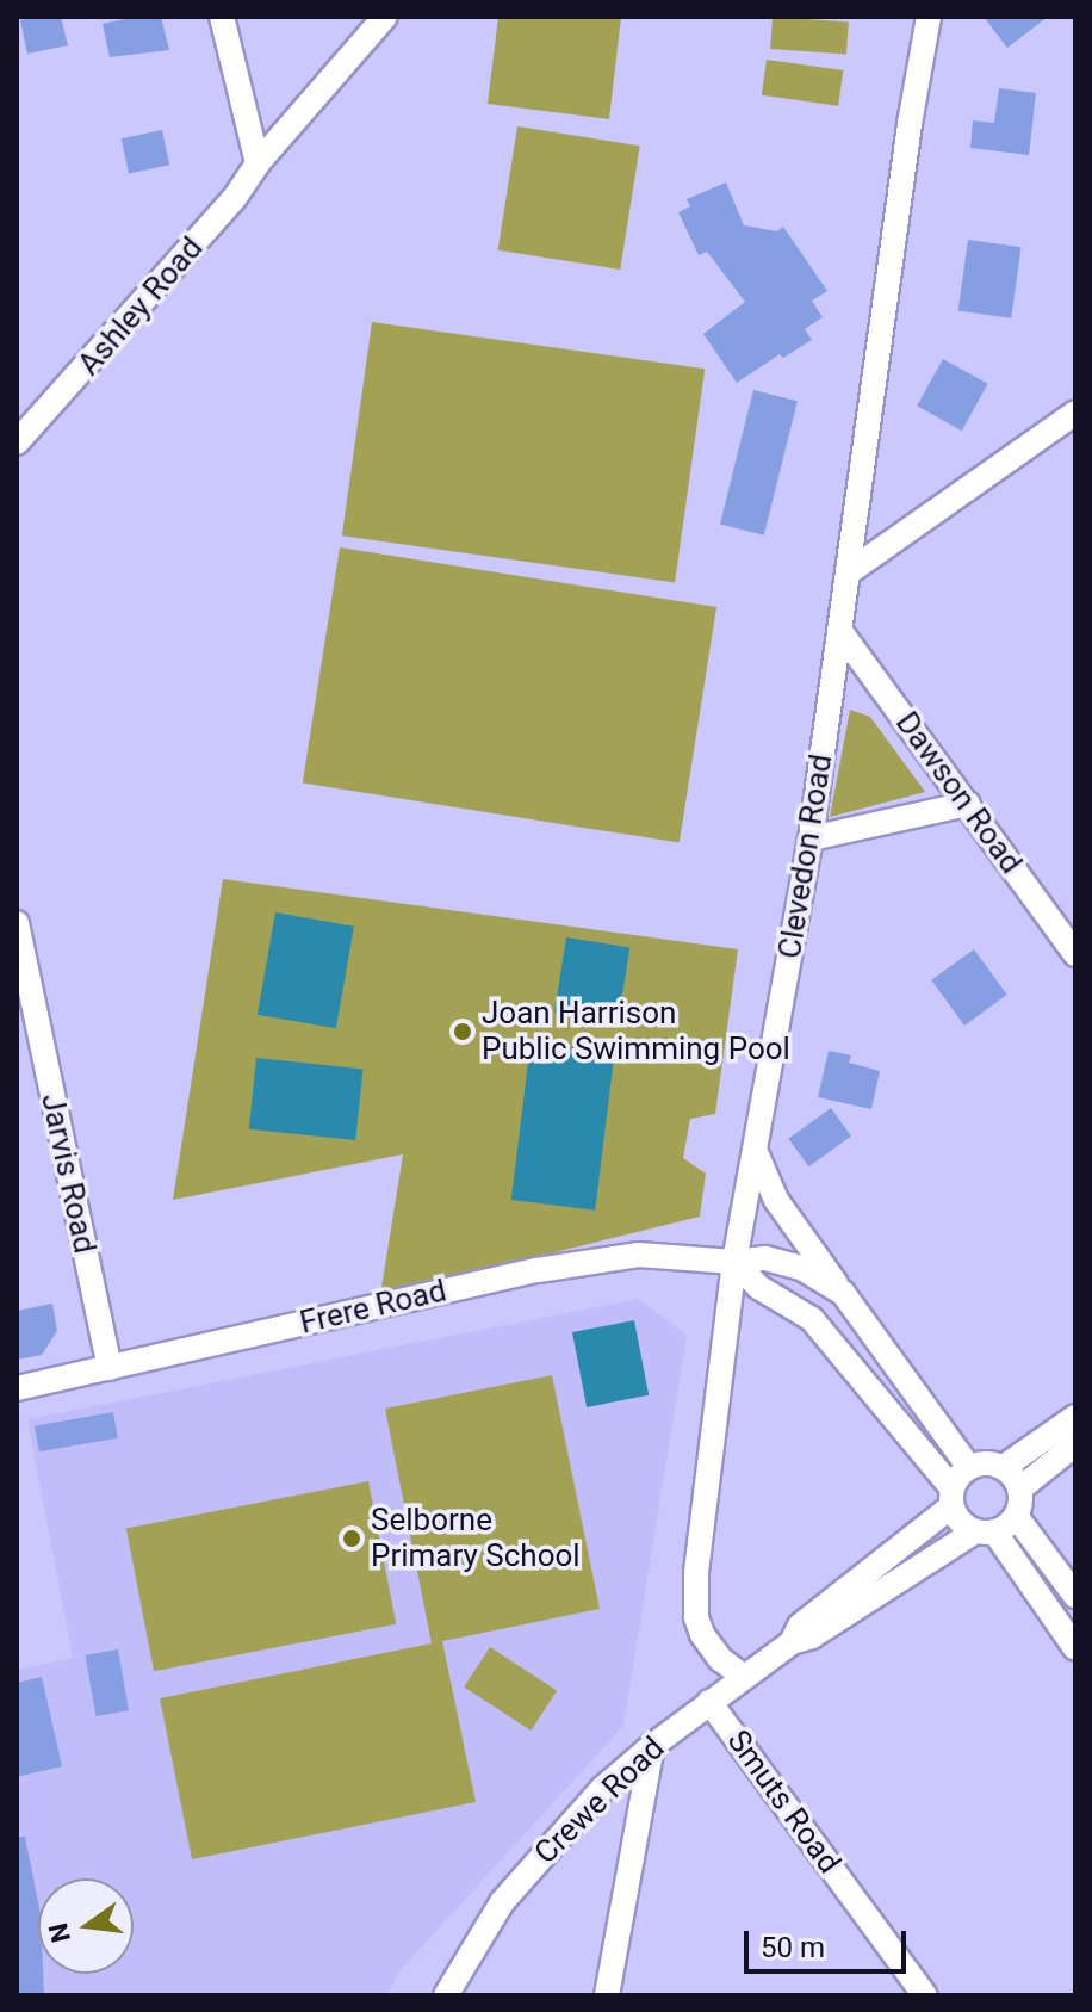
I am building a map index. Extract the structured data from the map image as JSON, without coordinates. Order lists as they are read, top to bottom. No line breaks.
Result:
{"streets":{"street":["Ashley Road","Dawson Road","Clevedon Road","Jarvis Road","Frere Road","Crewe Road","Smuts Road"]},"crossings":[["Dawson Road","Clevedon Road"],["Clevedon Road","Frere Road"],["Clevedon Road","Crewe Road"],["Jarvis Road","Frere Road"],["Crewe Road","Smuts Road"]],"places":["Joan Harrison Public Swimming Pool","Selborne Primary School"],"scale_bar":"50 m","north":"left"}
